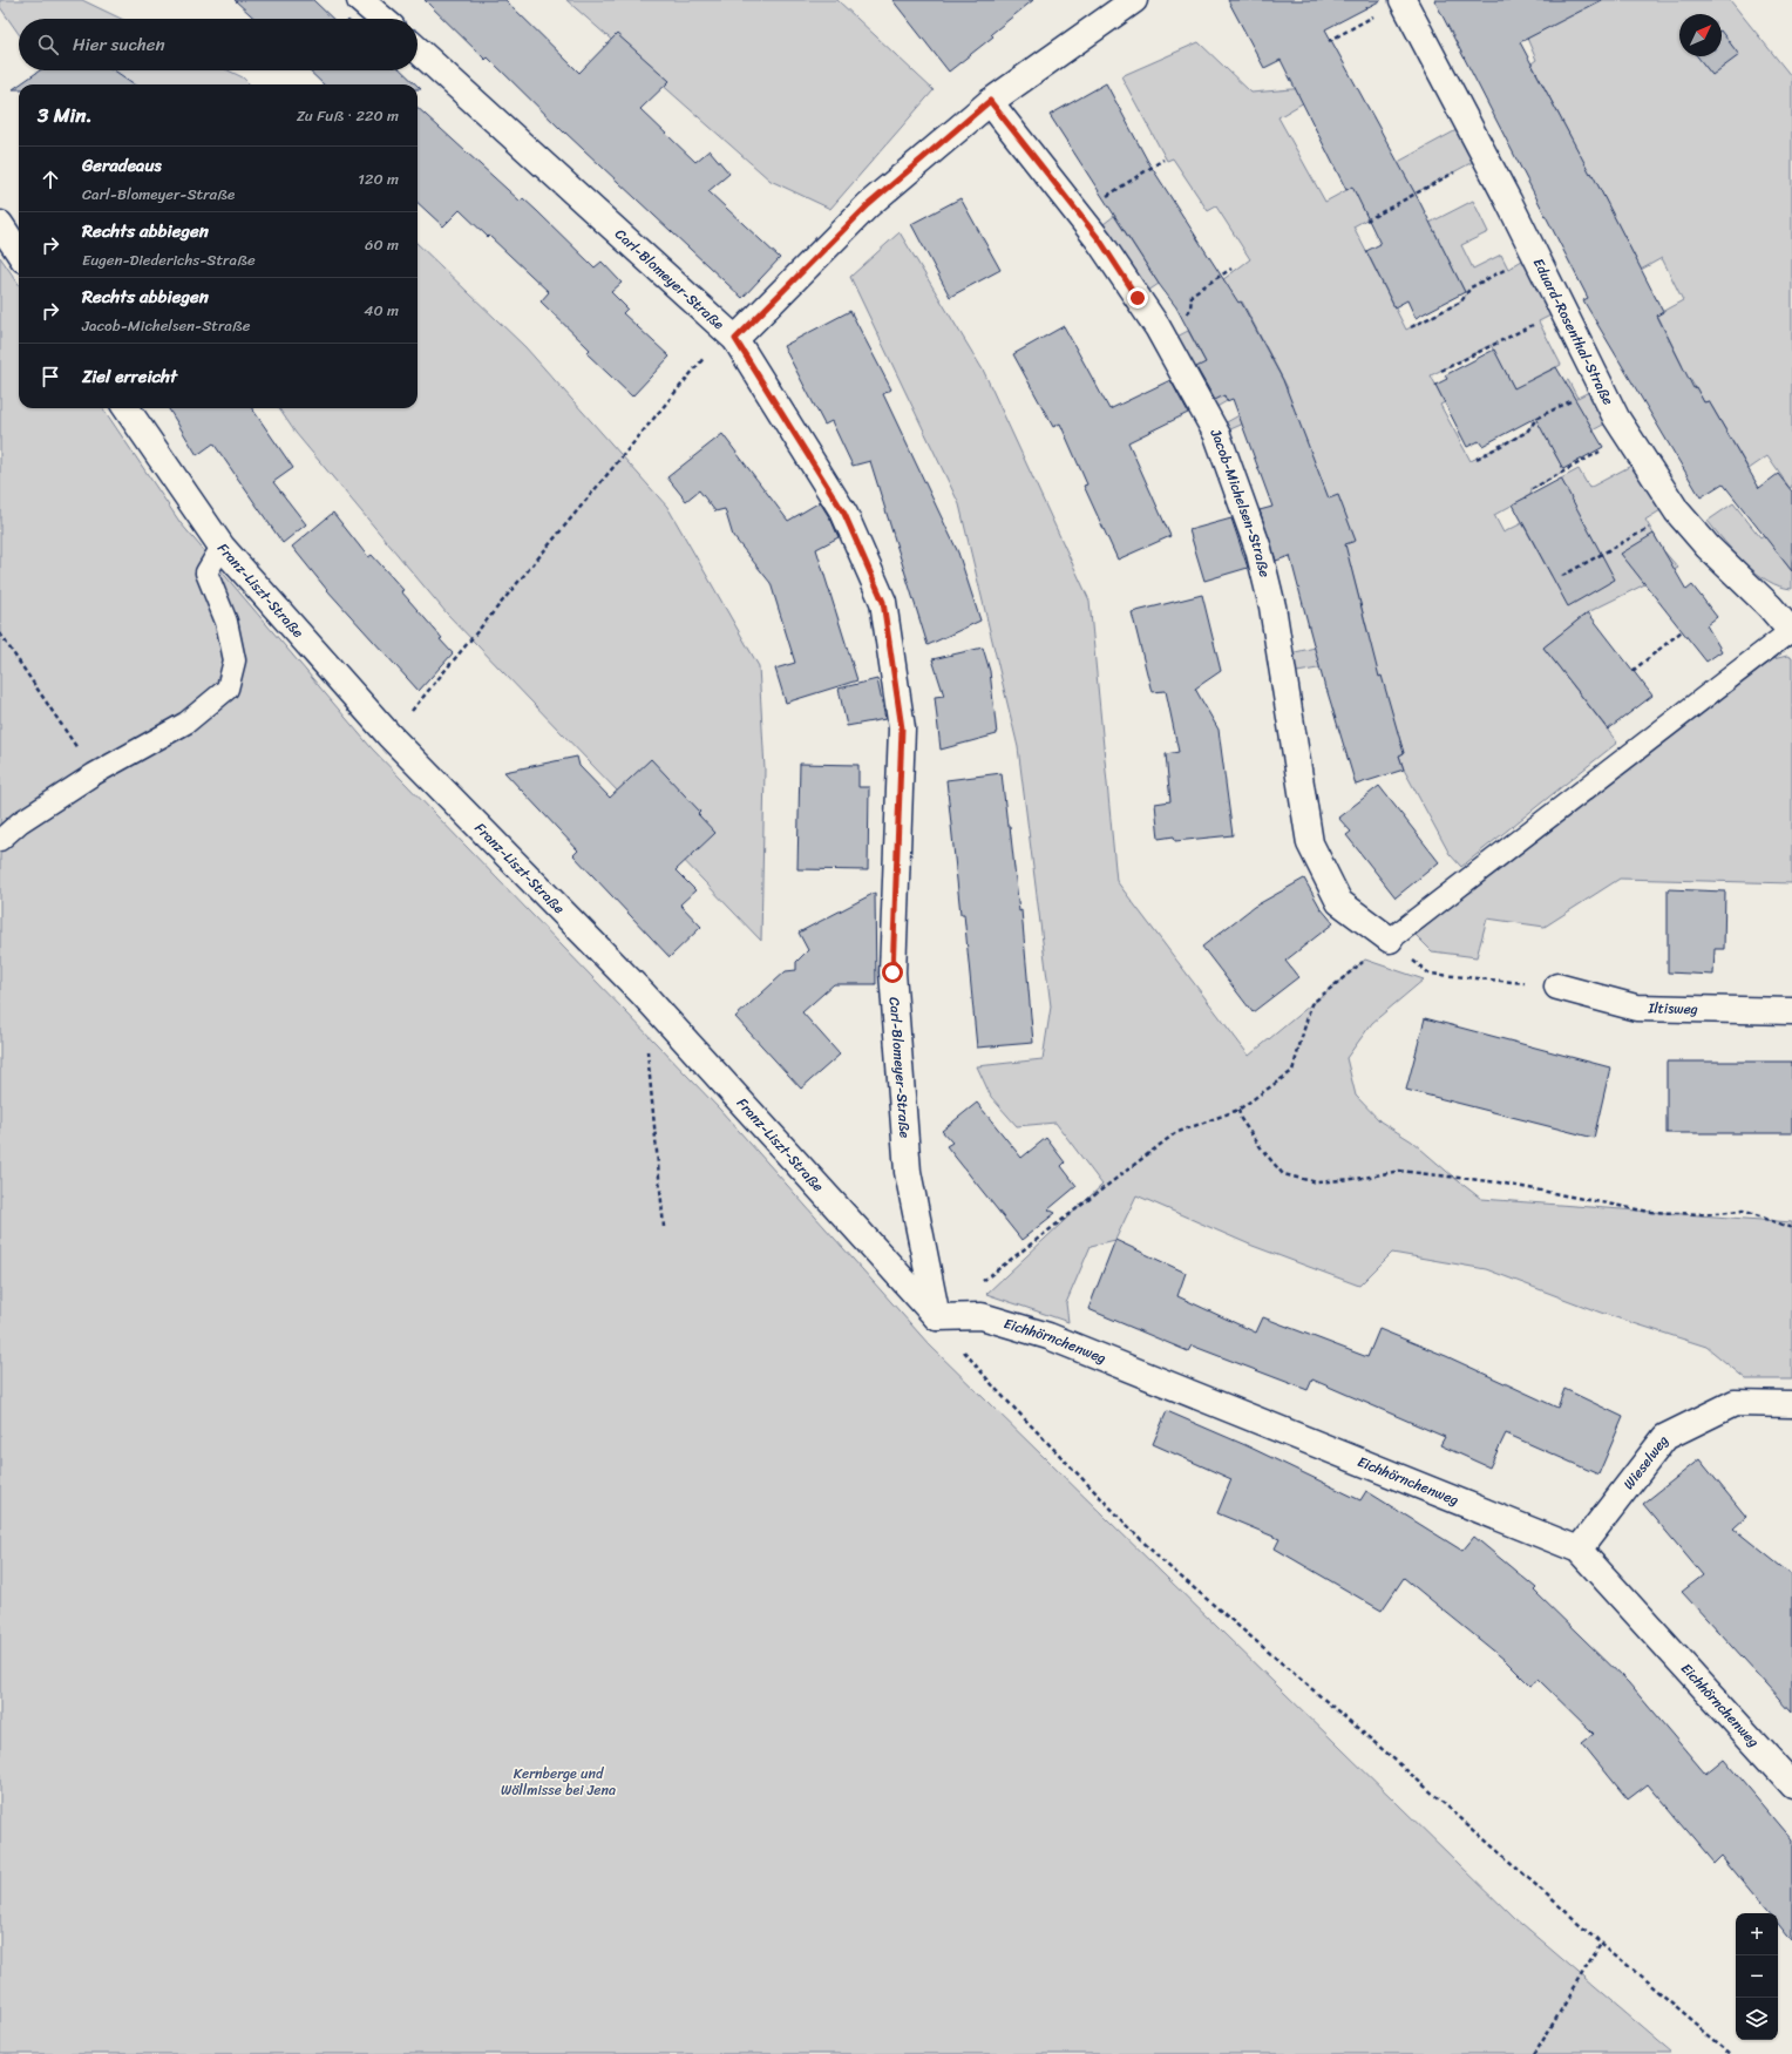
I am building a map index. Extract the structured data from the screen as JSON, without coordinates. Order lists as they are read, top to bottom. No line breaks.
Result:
{"streets":{"street":["Carl-Blomeyer-Straße","Eduard-Rosenthal-Straße","Jacob-Michelsen-Straße","Franz-Liszt-Straße","Iltisweg","Eichhörnchenweg","Wieselweg"]},"crossings":[["Carl-Blomeyer-Straße","Franz-Liszt-Straße"],["Carl-Blomeyer-Straße","Eichhörnchenweg"],["Franz-Liszt-Straße","Eichhörnchenweg"],["Eichhörnchenweg","Wieselweg"]],"parks":["Kernberge und Wöllmisse bei Jena"],"north":"top right","page":{"search":"Hier suchen","heading":["3 Min.","Zu Fuß · 220 m"],"list":[["Geradeaus","Carl-Blomeyer-Straße","120 m"],["Rechts abbiegen","Eugen-Diederichs-Straße","60 m"],["Rechts abbiegen","Jacob-Michelsen-Straße","40 m"],"Ziel erreicht"],"map_buttons":["+","−"]}}
